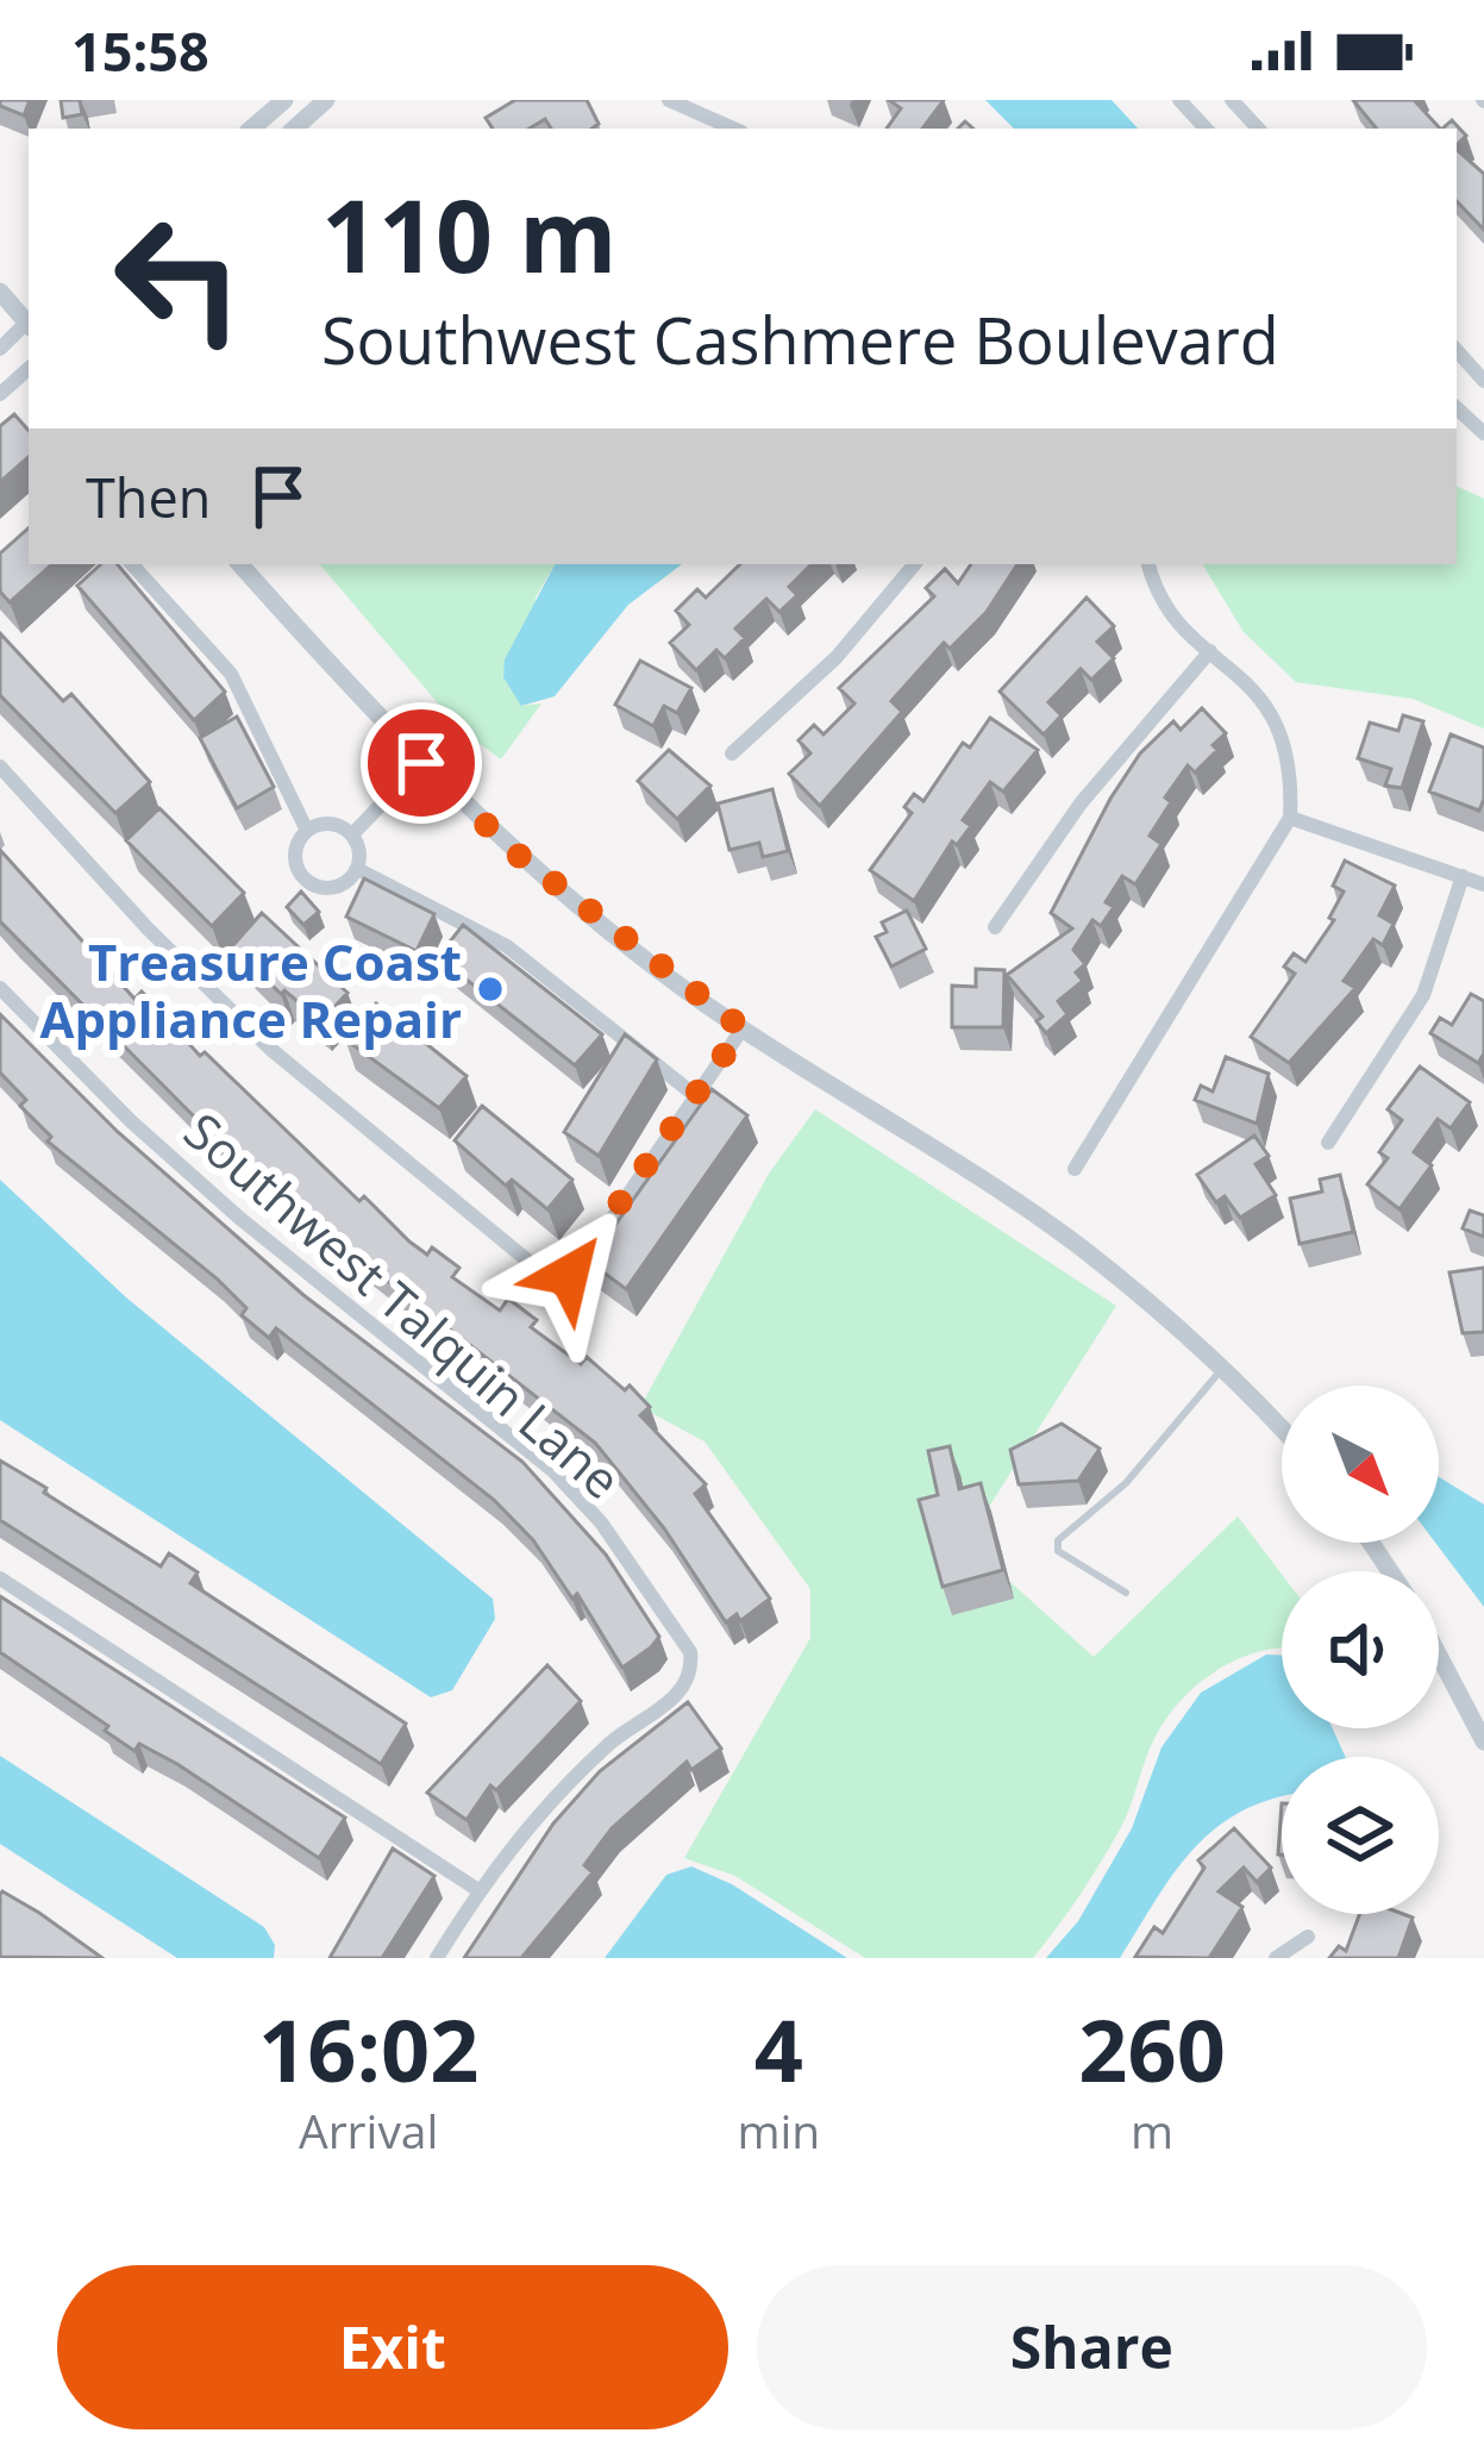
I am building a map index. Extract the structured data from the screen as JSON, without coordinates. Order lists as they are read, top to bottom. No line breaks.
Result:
{"streets":{"street":["Southwest Talquin Lane"]},"places":["Treasure Coast Appliance Repair"],"north":"bottom right","page":{"status":"15:58","turn":["110 m","Southwest Cashmere Boulevard"],"then":"Then","eta":["16:02","Arrival","4","min","260","m"],"buttons":["Exit","Share"]}}
